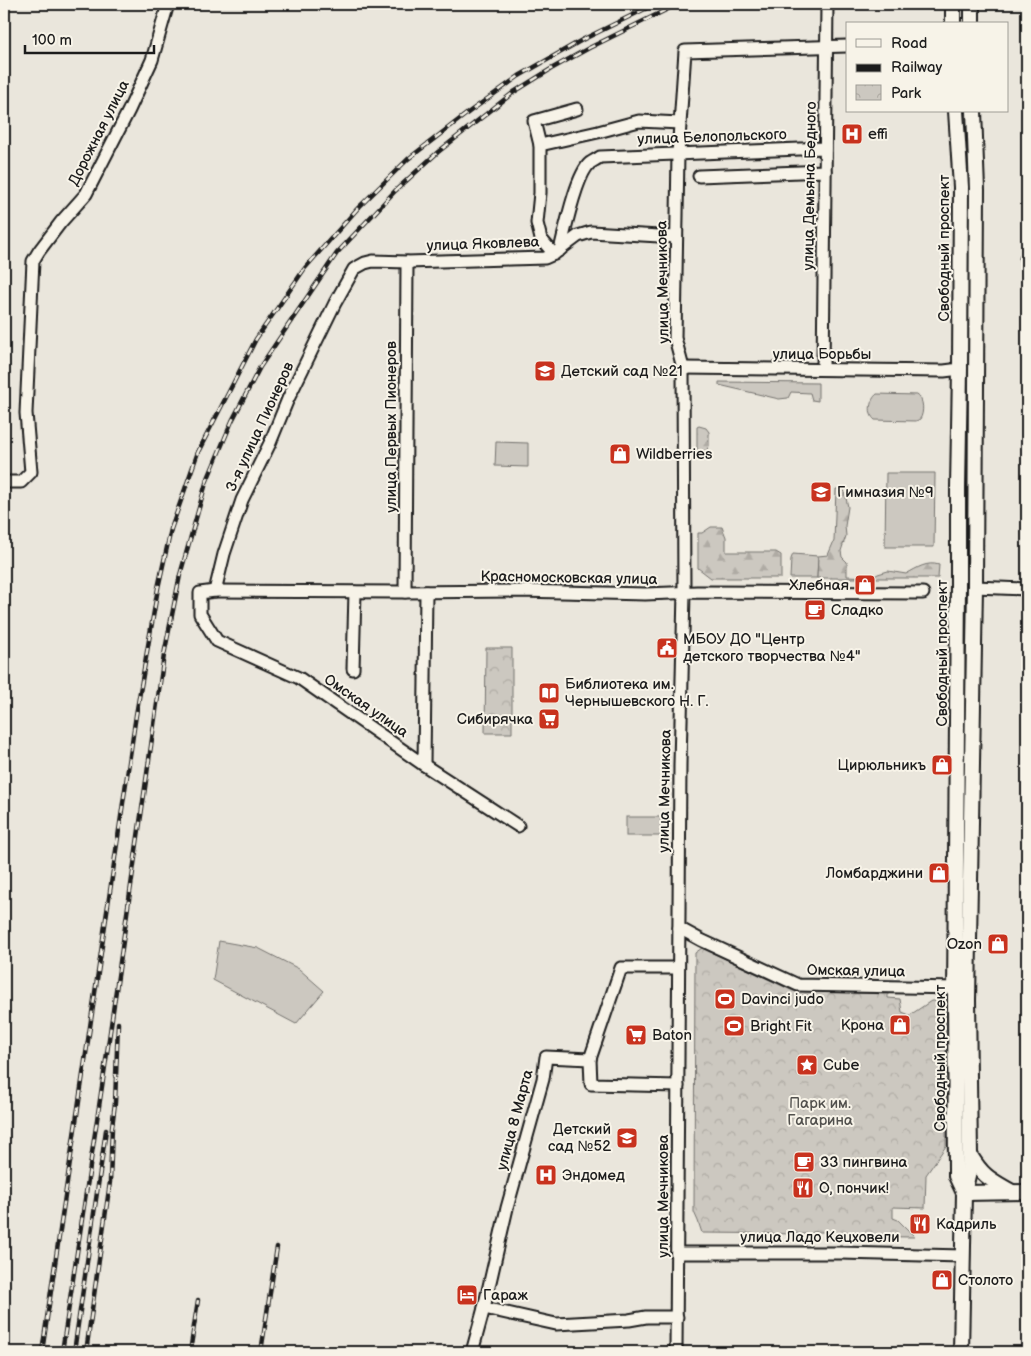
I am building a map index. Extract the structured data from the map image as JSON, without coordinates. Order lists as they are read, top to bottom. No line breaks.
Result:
{"streets":{"main road":["Свободный проспект"],"street":["Дорожная улица","улица Белопольского","улица Демьяна Бедного","улица Яковлева","улица Мечникова","улица Борьбы","3-я улица Пионеров","улица Первых Пионеров","Красномосковская улица","Омская улица","улица 8 Марта","улица Ладо Кецховели"]},"crossings":[["улица Белопольского","улица Демьяна Бедного"],["улица Белопольского","улица Яковлева"],["улица Белопольского","улица Мечникова"],["улица Демьяна Бедного","улица Мечникова"],["улица Демьяна Бедного","улица Борьбы"],["улица Яковлева","улица Мечникова"],["улица Яковлева","3-я улица Пионеров"],["улица Яковлева","улица Первых Пионеров"],["Свободный проспект","улица Борьбы"],["Свободный проспект","Омская улица"],["Свободный проспект","улица Ладо Кецховели"],["улица Мечникова","улица Борьбы"],["улица Мечникова","Красномосковская улица"],["улица Мечникова","Омская улица"],["улица Мечникова","улица Ладо Кецховели"],["3-я улица Пионеров","Красномосковская улица"],["3-я улица Пионеров","Омская улица"],["улица Первых Пионеров","Красномосковская улица"],["Красномосковская улица","Омская улица"]],"parks":["Парк им. Гагарина"],"places":{"hospital":["effi","Эндомед"],"school or university":["Детский сад №21","Гимназия №9","Детский сад №52"],"shop":["Wildberries","Хлебная","Цирюльникъ","Ломбарджини","Ozon","Крона","Столото"],"cafe":["Сладко","33 пингвина"],"public building":["МБОУ ДО \"Центр детского творчества №4\""],"library":["Библиотека им. Чернышевского Н. Г."],"supermarket":["Сибирячка","Baton"],"sports":["Davinci judo","Bright Fit"],"place":["Cube"],"restaurant":["О, пончик!","Кадриль"],"hotel":["Гараж"]},"legend":["Road","Railway","Park"],"scale_bar":"100 m"}
